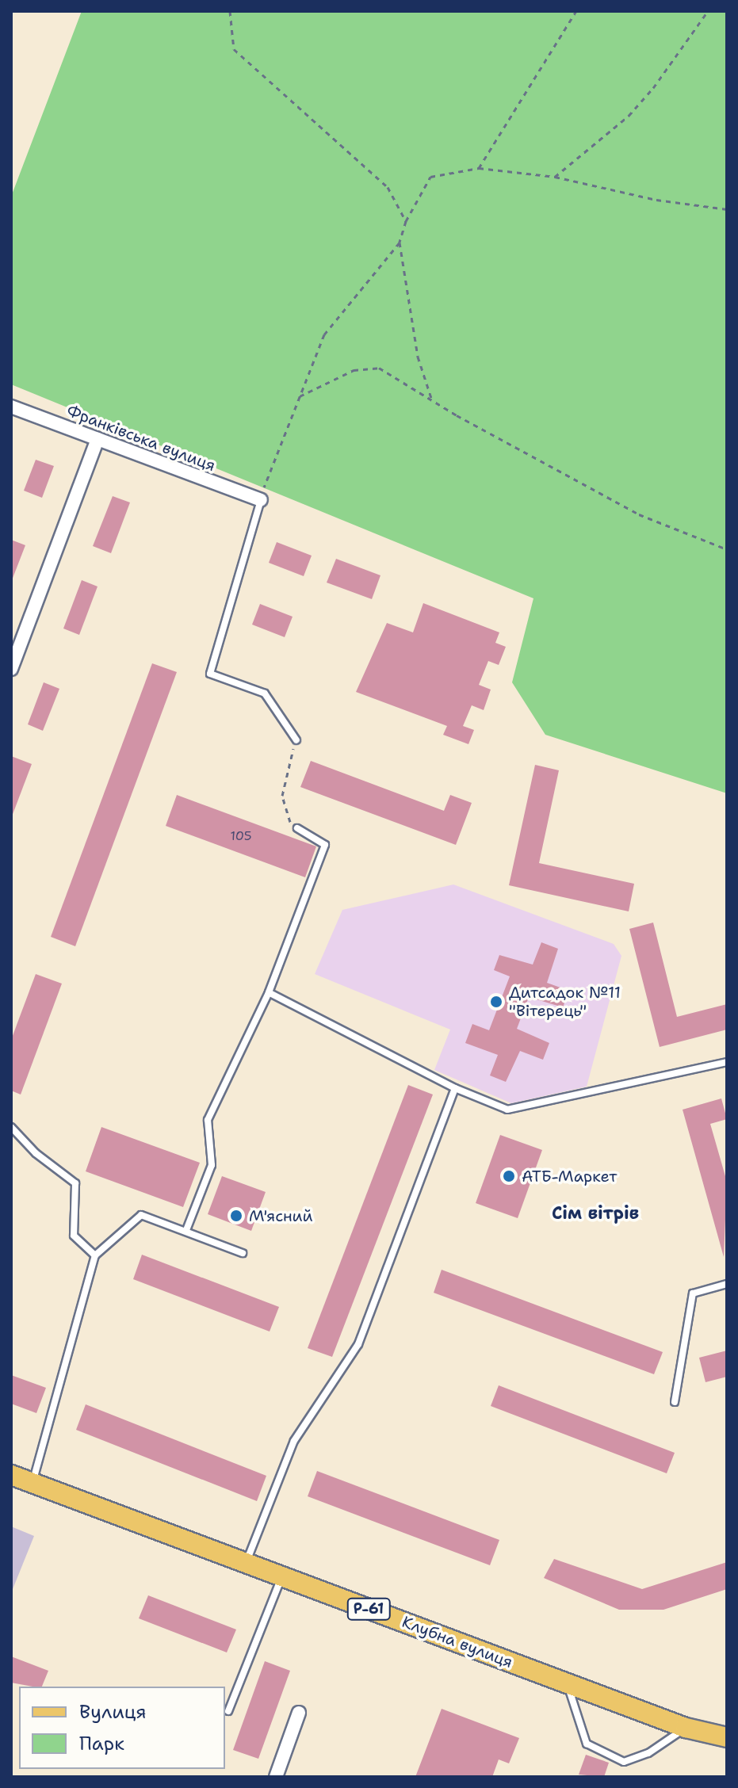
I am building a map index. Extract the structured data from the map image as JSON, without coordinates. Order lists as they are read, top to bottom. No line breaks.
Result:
{"streets":{"main road":["Р-61","Клубна вулиця"],"street":["Франківська вулиця"]},"districts":["Сім вітрів"],"places":["Дитсадок №11 \"Вітерець\"","АТБ-Маркет","М'ясний"],"house_numbers":["105"],"legend":["Вулиця","Парк"]}
